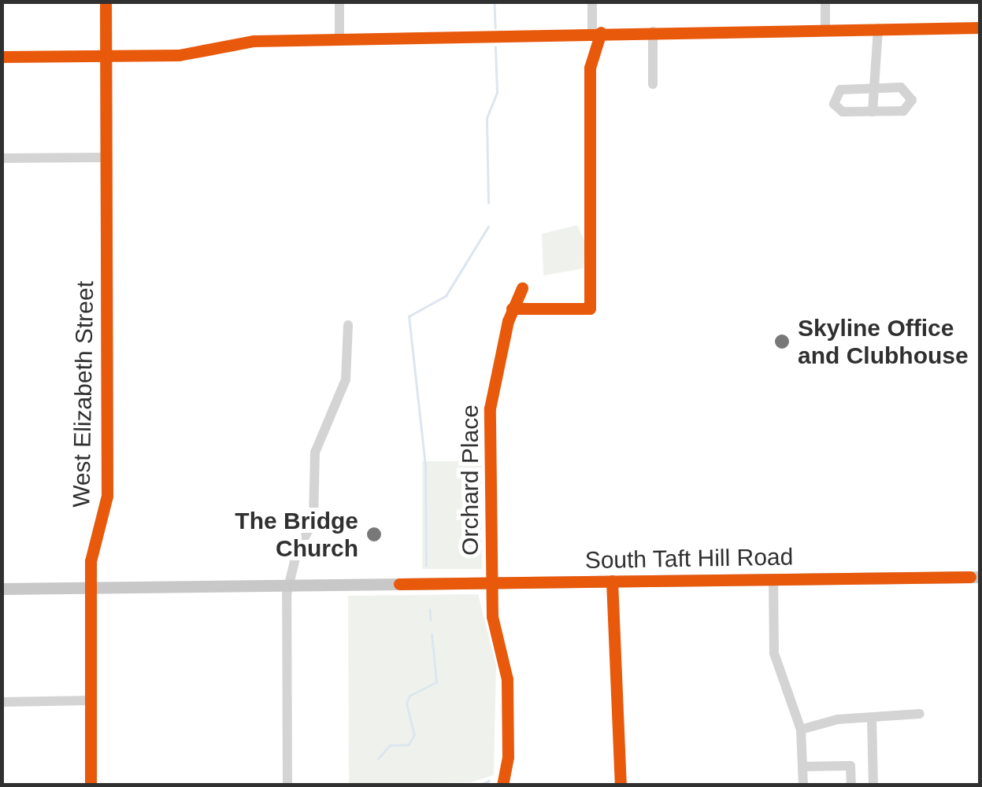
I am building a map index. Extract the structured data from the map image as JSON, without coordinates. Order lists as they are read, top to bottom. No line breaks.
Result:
{"streets":{"main road":["West Elizabeth Street","South Taft Hill Road"],"street":["Orchard Place"]},"crossings":[["West Elizabeth Street","South Taft Hill Road"],["Orchard Place","South Taft Hill Road"]],"places":["Skyline Office and Clubhouse","The Bridge Church"]}
